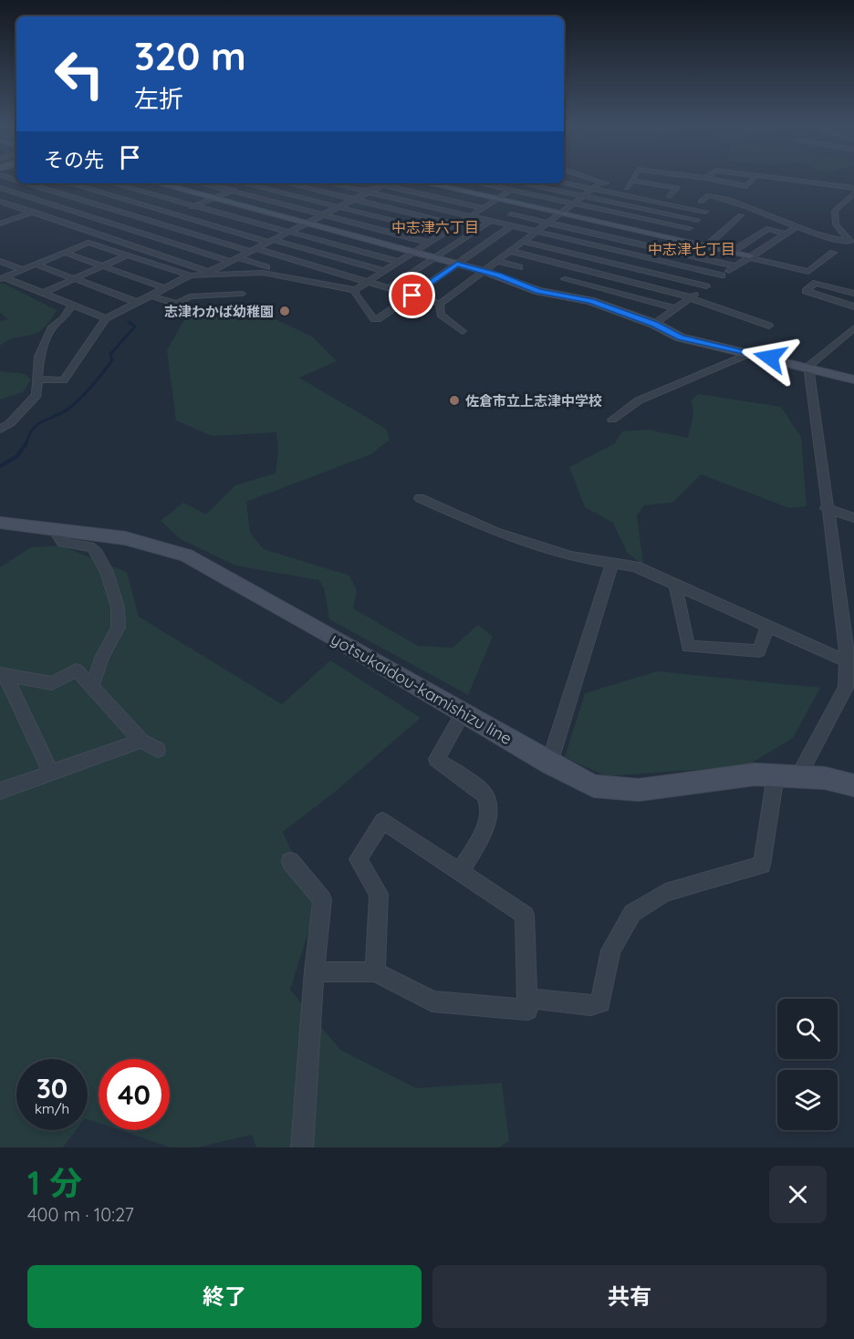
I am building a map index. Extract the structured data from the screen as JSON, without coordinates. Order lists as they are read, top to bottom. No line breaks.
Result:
{"streets":{"street":["yotsukaidou-kamishizu line"]},"districts":["中志津六丁目","中志津七丁目"],"places":["志津わかば幼稚園","佐倉市立上志津中学校"],"page":{"turn":["320 m","左折"],"then":"その先","speed":"30 km/h","limit":"40","heading":["1 分","400 m · 10:27"],"buttons":["終了","共有"]}}
